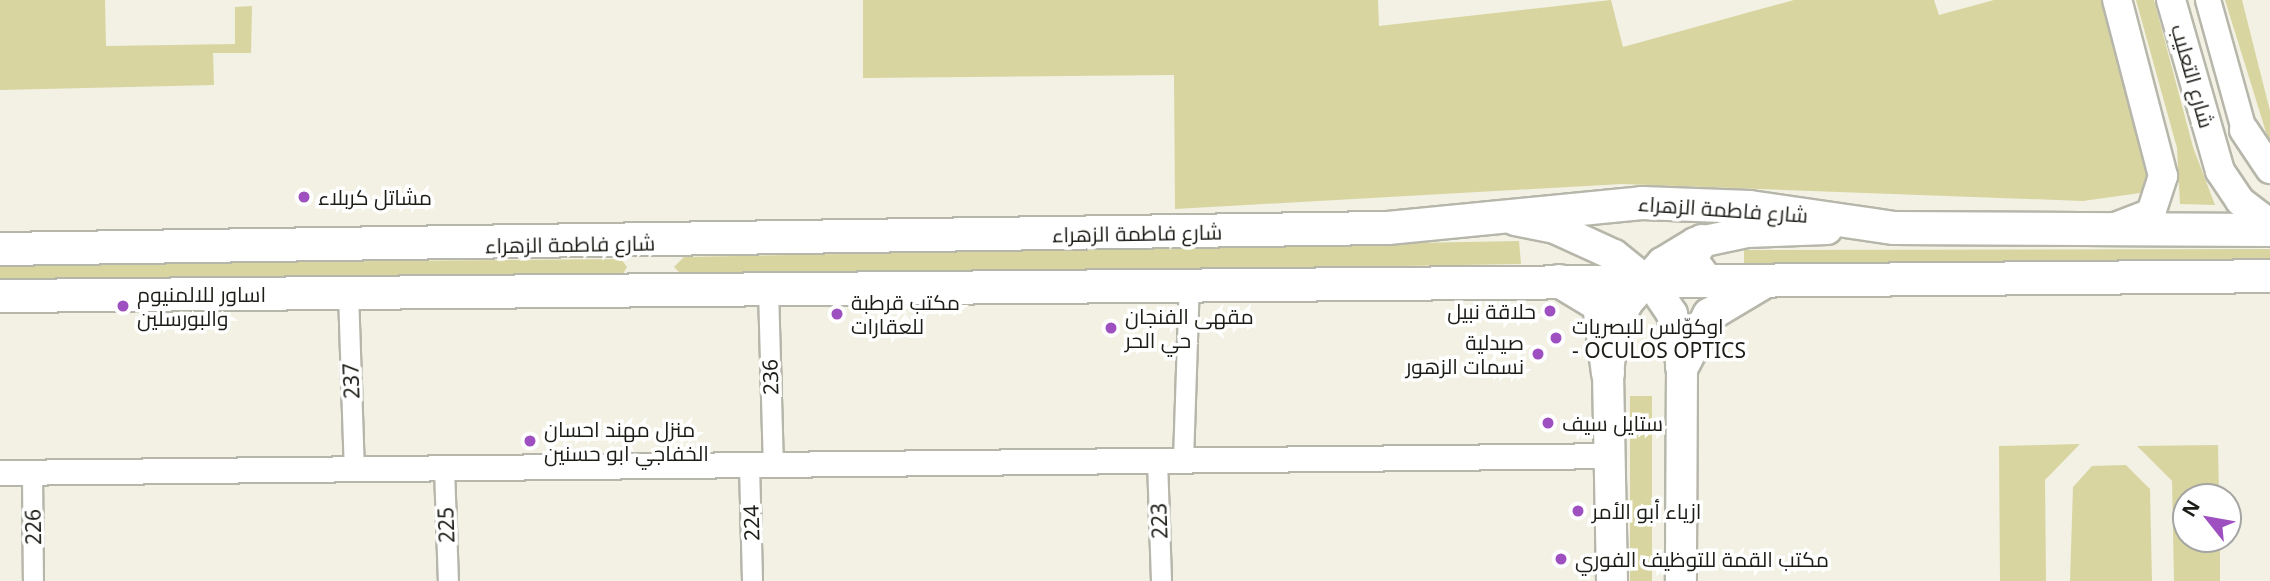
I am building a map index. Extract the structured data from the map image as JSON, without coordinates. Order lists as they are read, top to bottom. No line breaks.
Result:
{"streets":{"highway":["شارع فاطمة الزهراء"],"main road":["شارع التعليب"],"street":["236","237","223","224","225","226"]},"crossings":[["236","224"]],"places":["مشاتل كربلاء","اساور للالمنيوم والبورسلين","حلاقة نبيل","مكتب قرطبة للعقارات","مقهى الفنجان حي الحر","اوكوّلس للبصريات - OCULOS OPTICS","صيدلية نسمات الزهور","ستايل سيف","منزل مهند احسان الخفاجي ابو حسنين","ازياء أبو الأمر","مكتب القمة للتوظيف الفوري"],"north":"top left"}
